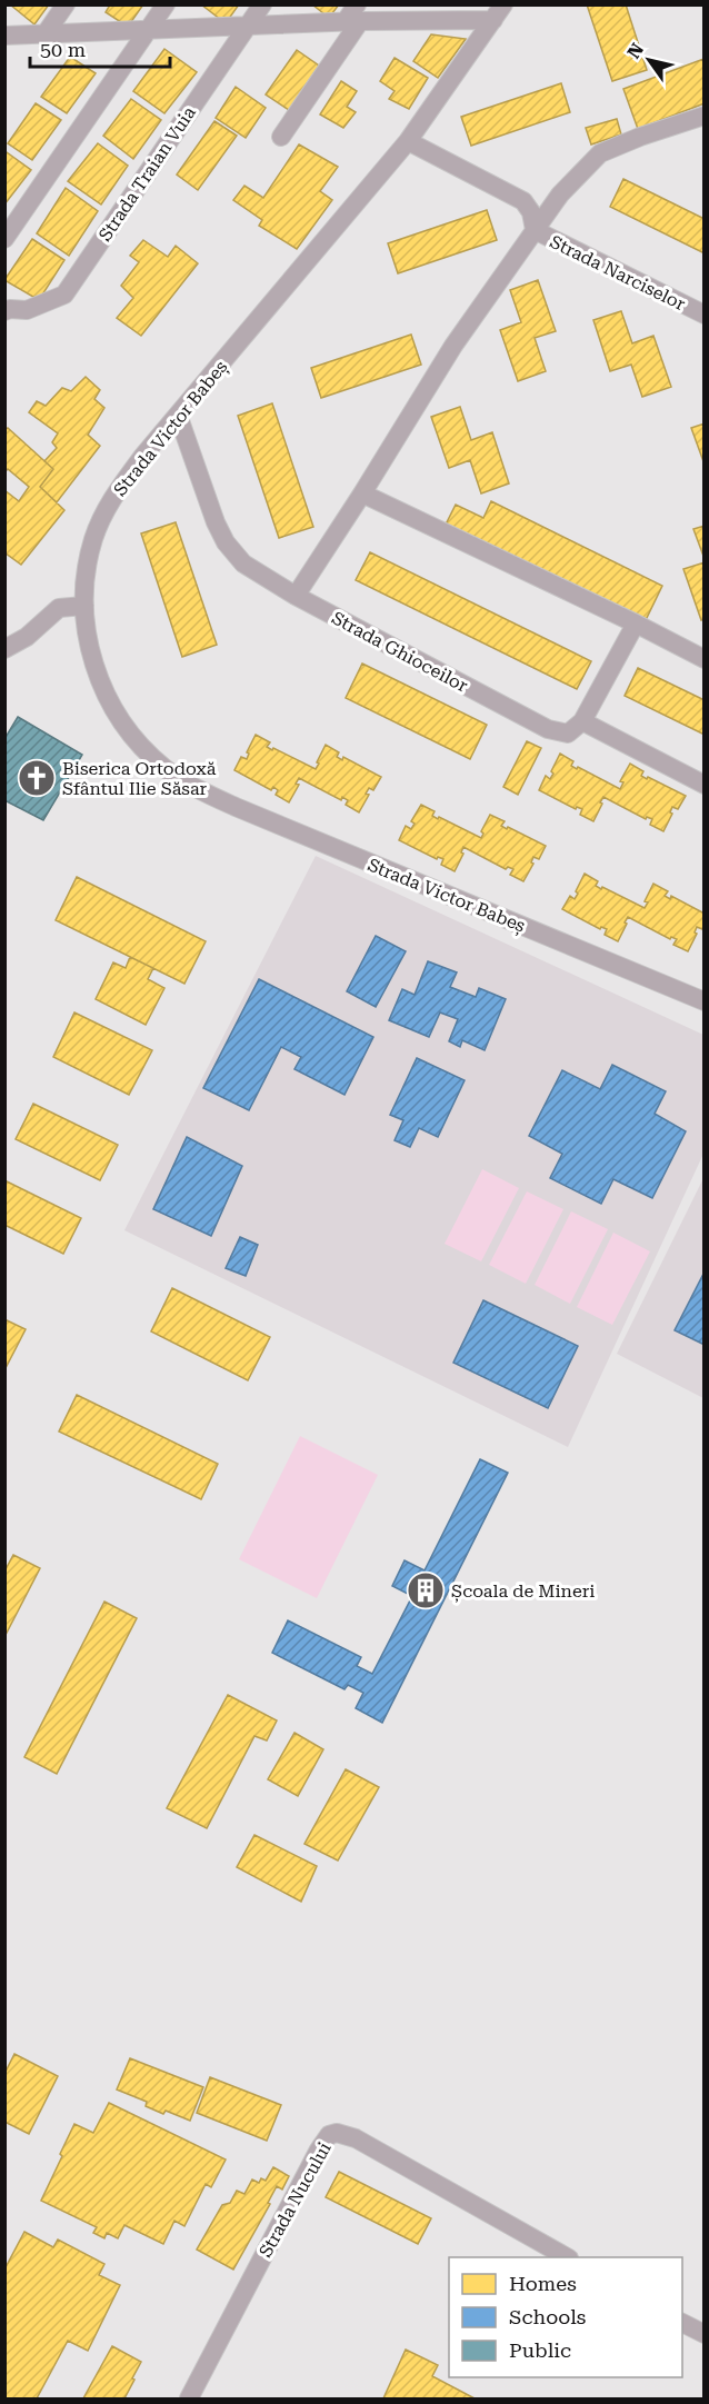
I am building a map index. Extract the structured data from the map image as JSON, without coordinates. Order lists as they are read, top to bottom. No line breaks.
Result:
{"streets":{"street":["Strada Traian Vuia","Strada Narciselor","Strada Victor Babeș","Strada Ghioceilor","Strada Nucului"]},"crossings":[["Strada Narciselor","Strada Victor Babeș"],["Strada Victor Babeș","Strada Ghioceilor"]],"places":{"church":["Biserica Ortodoxă Sfântul Ilie Săsar"],"building":["Școala de Mineri"]},"legend":["Homes","Schools","Public"],"scale_bar":"50 m","north":"top left"}
